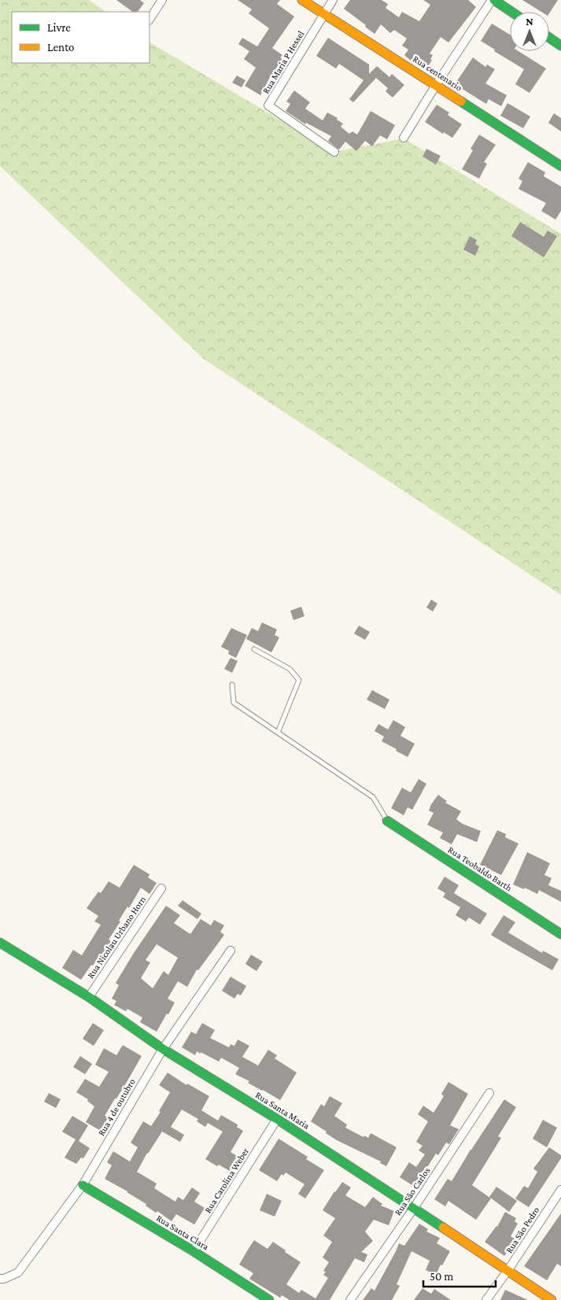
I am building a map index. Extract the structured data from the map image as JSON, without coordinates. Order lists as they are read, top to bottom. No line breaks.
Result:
{"streets":{"street":["Rua Maria P Hessel","Rua centenario","Rua Teobaldo Barth","Rua Nicolau Urbano Horn","Rua 4 de outubro","Rua Santa Maria","Rua Carolina Weber","Rua São Carlos","Rua São Pedro","Rua Santa Clara"]},"crossings":[["Rua Maria P Hessel","Rua centenario"],["Rua Nicolau Urbano Horn","Rua Santa Maria"],["Rua 4 de outubro","Rua Santa Maria"],["Rua 4 de outubro","Rua Santa Clara"],["Rua Santa Maria","Rua Carolina Weber"],["Rua Santa Maria","Rua São Carlos"],["Rua Santa Maria","Rua São Pedro"],["Rua Carolina Weber","Rua Santa Clara"]],"legend":["Livre","Lento"],"scale_bar":"50 m","north":"top"}
